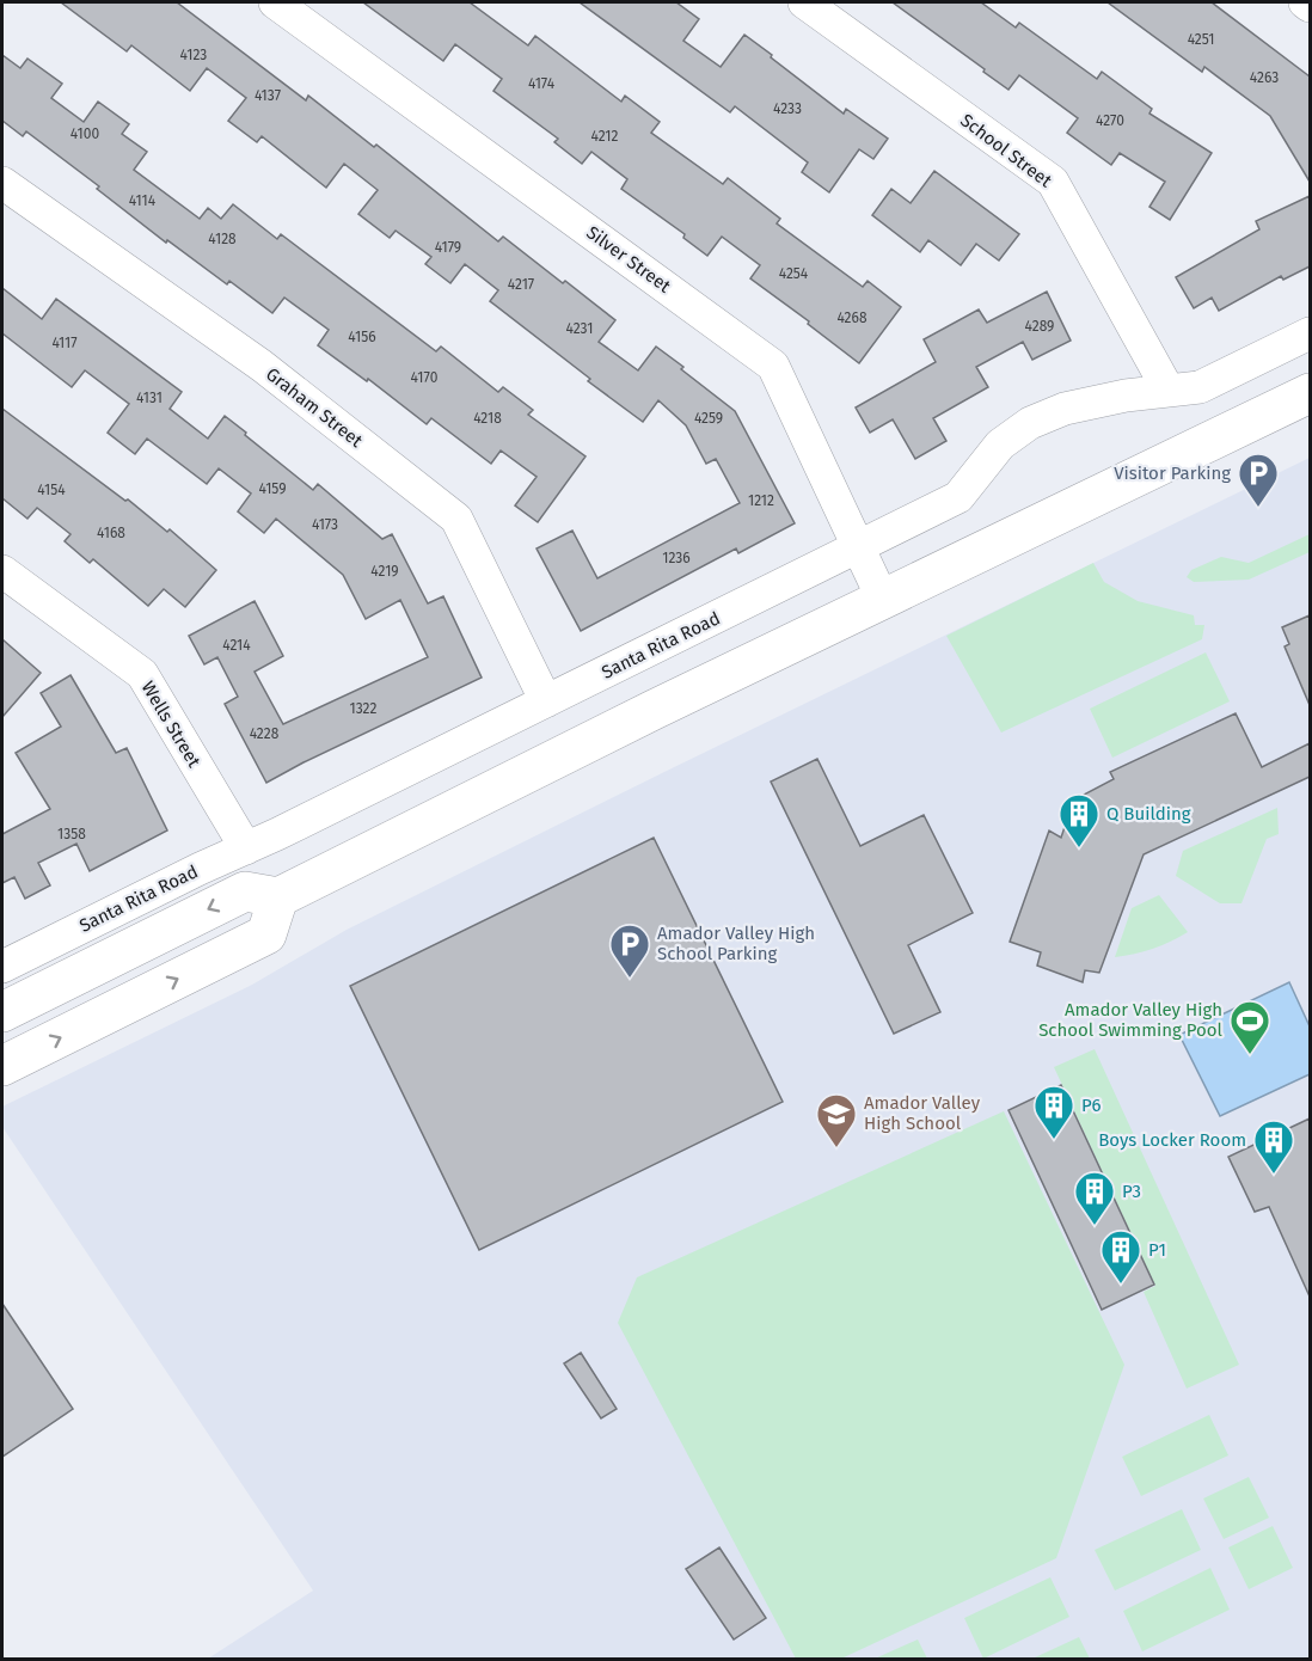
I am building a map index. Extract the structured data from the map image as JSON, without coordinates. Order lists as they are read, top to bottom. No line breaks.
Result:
{"streets":{"street":["School Street","Silver Street","Graham Street","Santa Rita Road","Wells Street"]},"crossings":[["School Street","Santa Rita Road"],["Silver Street","Santa Rita Road"],["Graham Street","Santa Rita Road"],["Santa Rita Road","Wells Street"]],"places":{"parking":["Visitor Parking","Amador Valley High School Parking"],"building":["Q Building","P6","Boys Locker Room","P3","P1"],"sports":["Amador Valley High School Swimming Pool"],"school or university":["Amador Valley High School"]},"house_numbers":["4251","4123","4263","4174","4137","4233","4270","4100","4212","4114","4128","4179","4254","4217","4268","4289","4231","4156","4117","4170","4131","4218","4259","4159","4154","1212","4173","4168","1236","4219","4214","1322","4228","1358"]}
